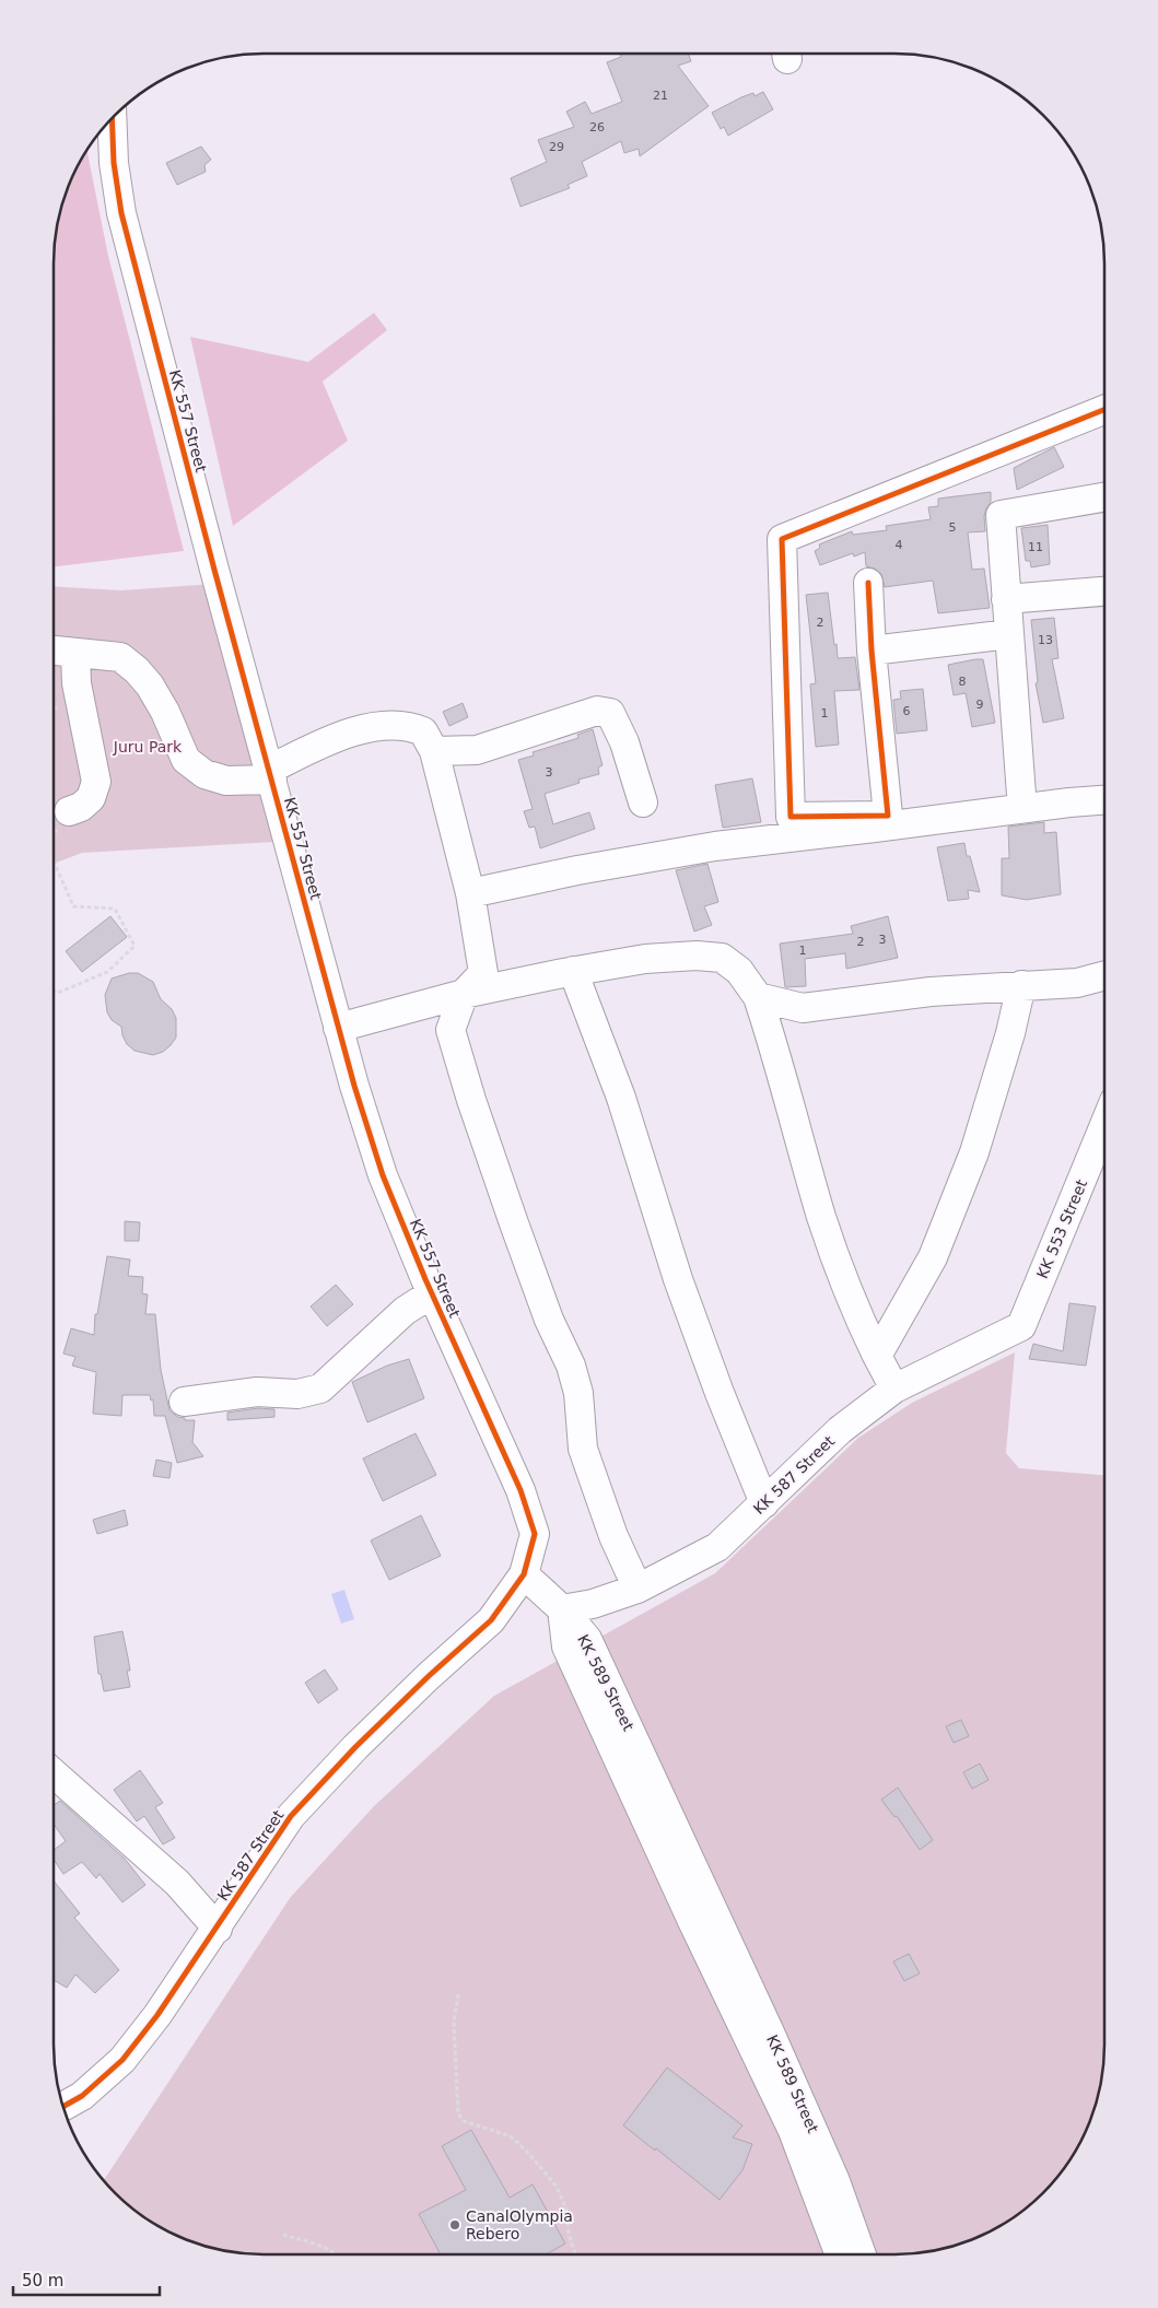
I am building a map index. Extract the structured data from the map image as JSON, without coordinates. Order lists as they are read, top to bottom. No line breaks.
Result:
{"streets":{"street":["KK 557 Street","KK 553 Street","KK 587 Street","KK 589 Street"]},"crossings":[["KK 557 Street","KK 587 Street"],["KK 553 Street","KK 587 Street"],["KK 587 Street","KK 589 Street"]],"parks":["Juru Park"],"places":["CanalOlympia Rebero"],"house_numbers":["21","26","29","5","4","11","2","13","8","9","6","1","3","3","2","1"],"scale_bar":"50 m"}
